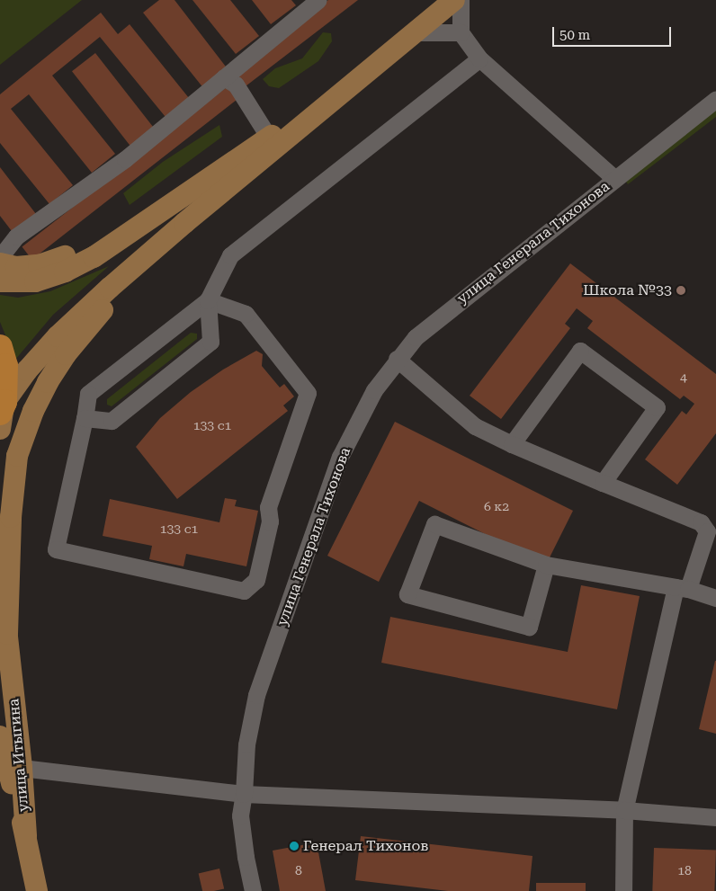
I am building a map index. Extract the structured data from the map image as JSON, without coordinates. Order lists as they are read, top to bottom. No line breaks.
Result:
{"streets":{"main road":["улица Итыгина"],"street":["улица Генерала Тихонова"]},"places":["Школа №33","Генерал Тихонов"],"house_numbers":["4","133 с1","6 к2","133 с1","8","18"],"scale_bar":"50 m"}
